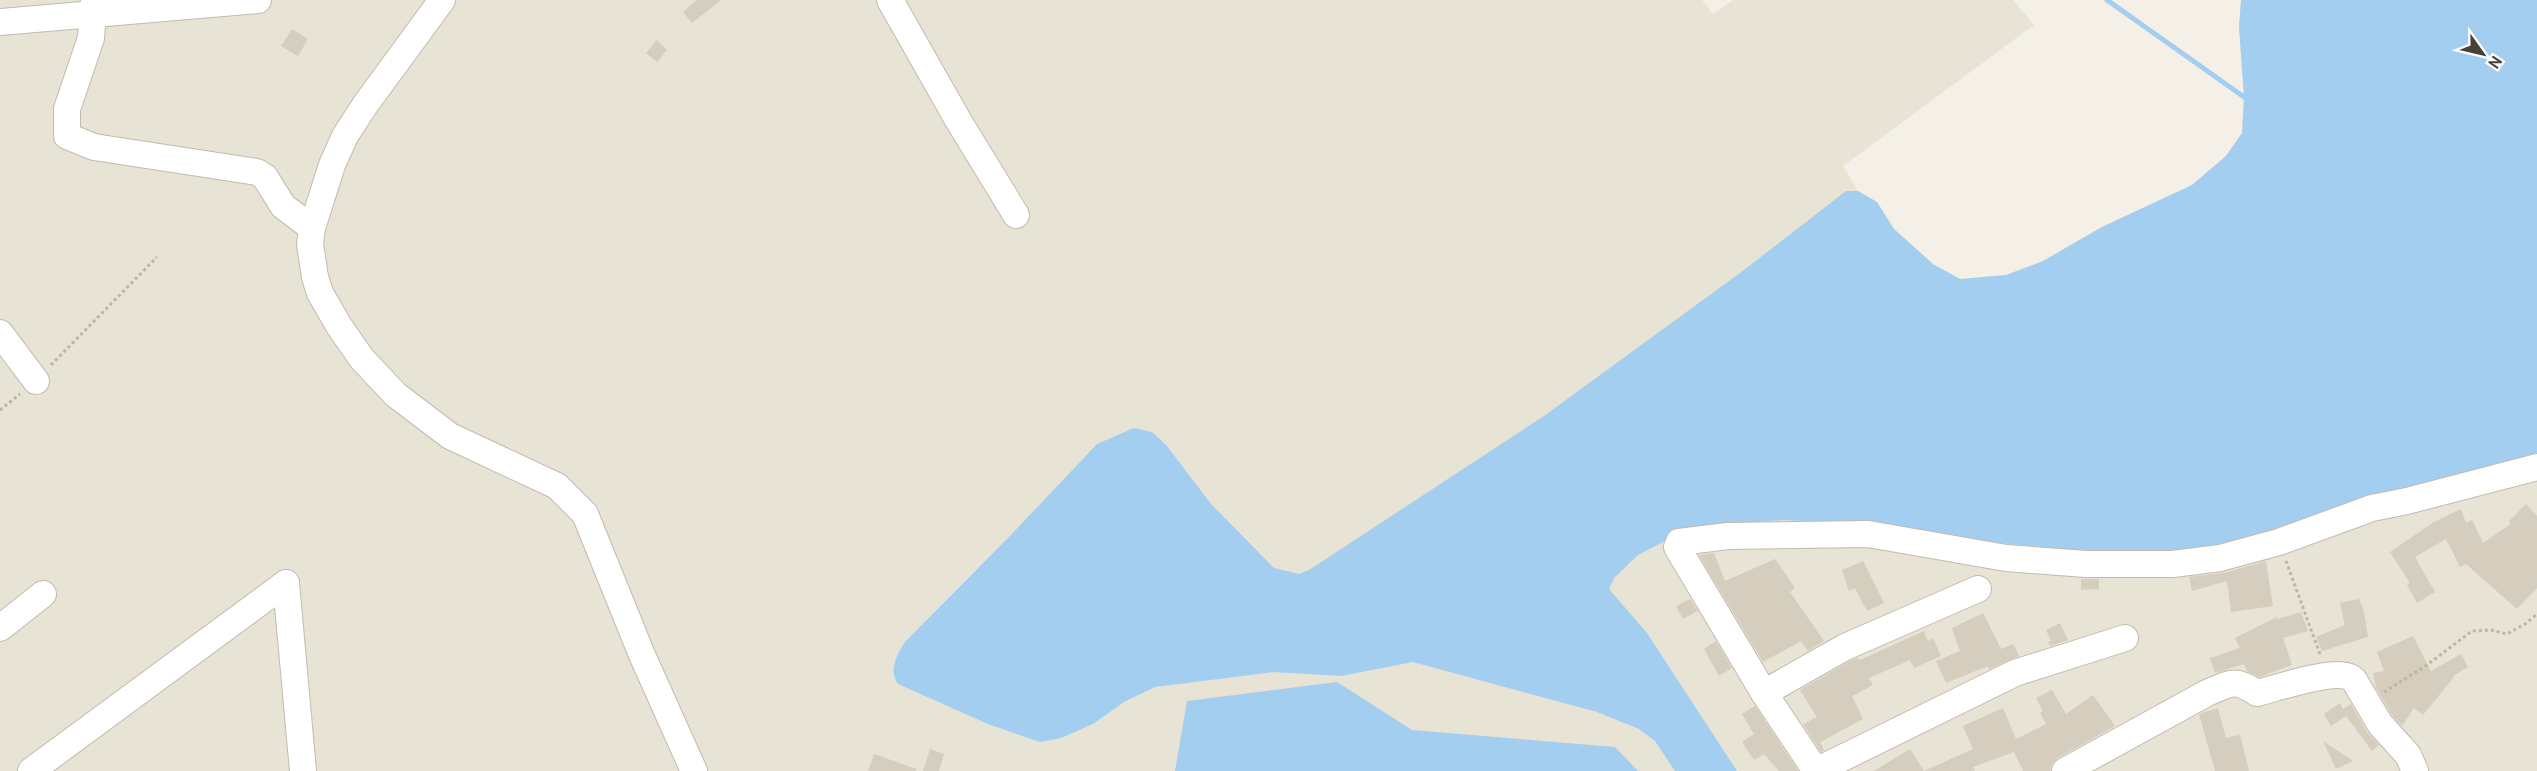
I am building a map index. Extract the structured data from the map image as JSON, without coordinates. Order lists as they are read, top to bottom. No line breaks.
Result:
{"north":"bottom right"}
